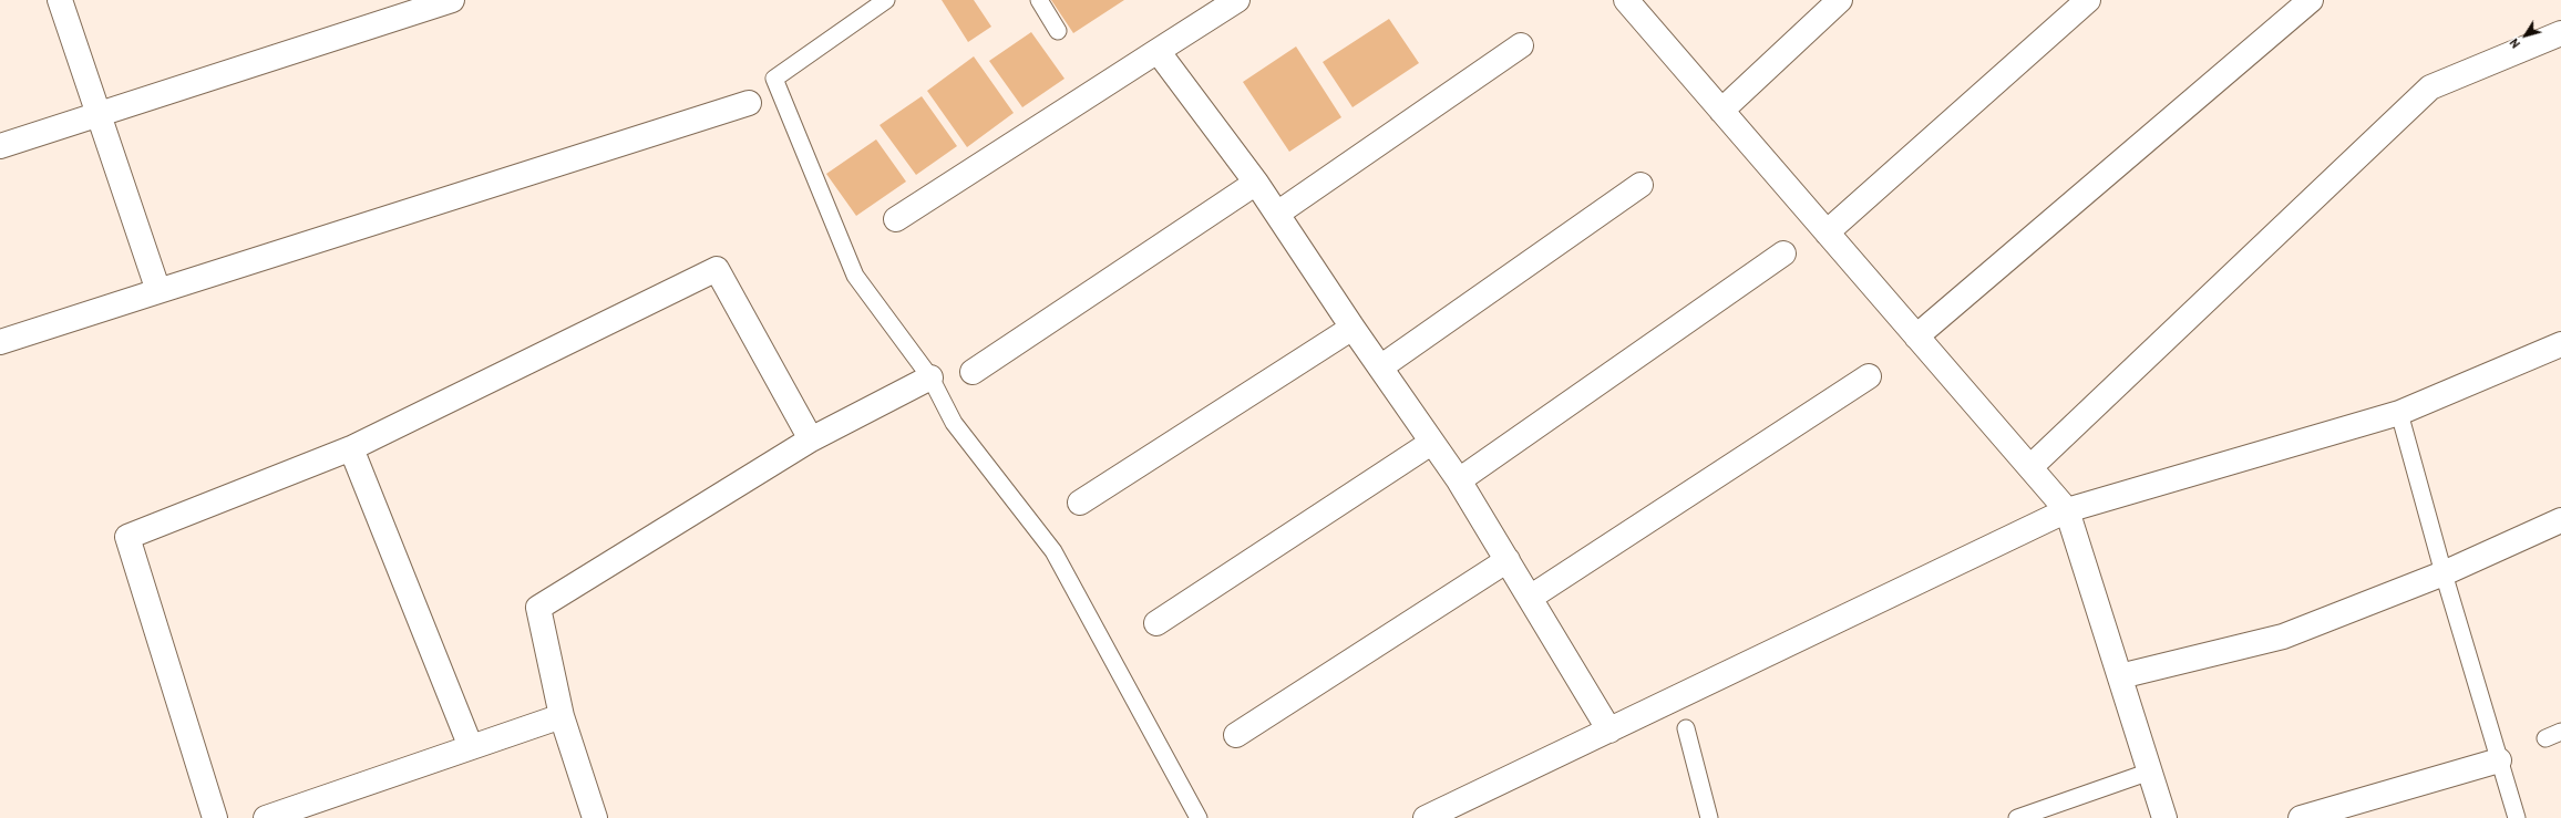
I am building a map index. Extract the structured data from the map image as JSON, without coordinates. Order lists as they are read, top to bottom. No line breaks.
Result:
{"north":"bottom left"}
